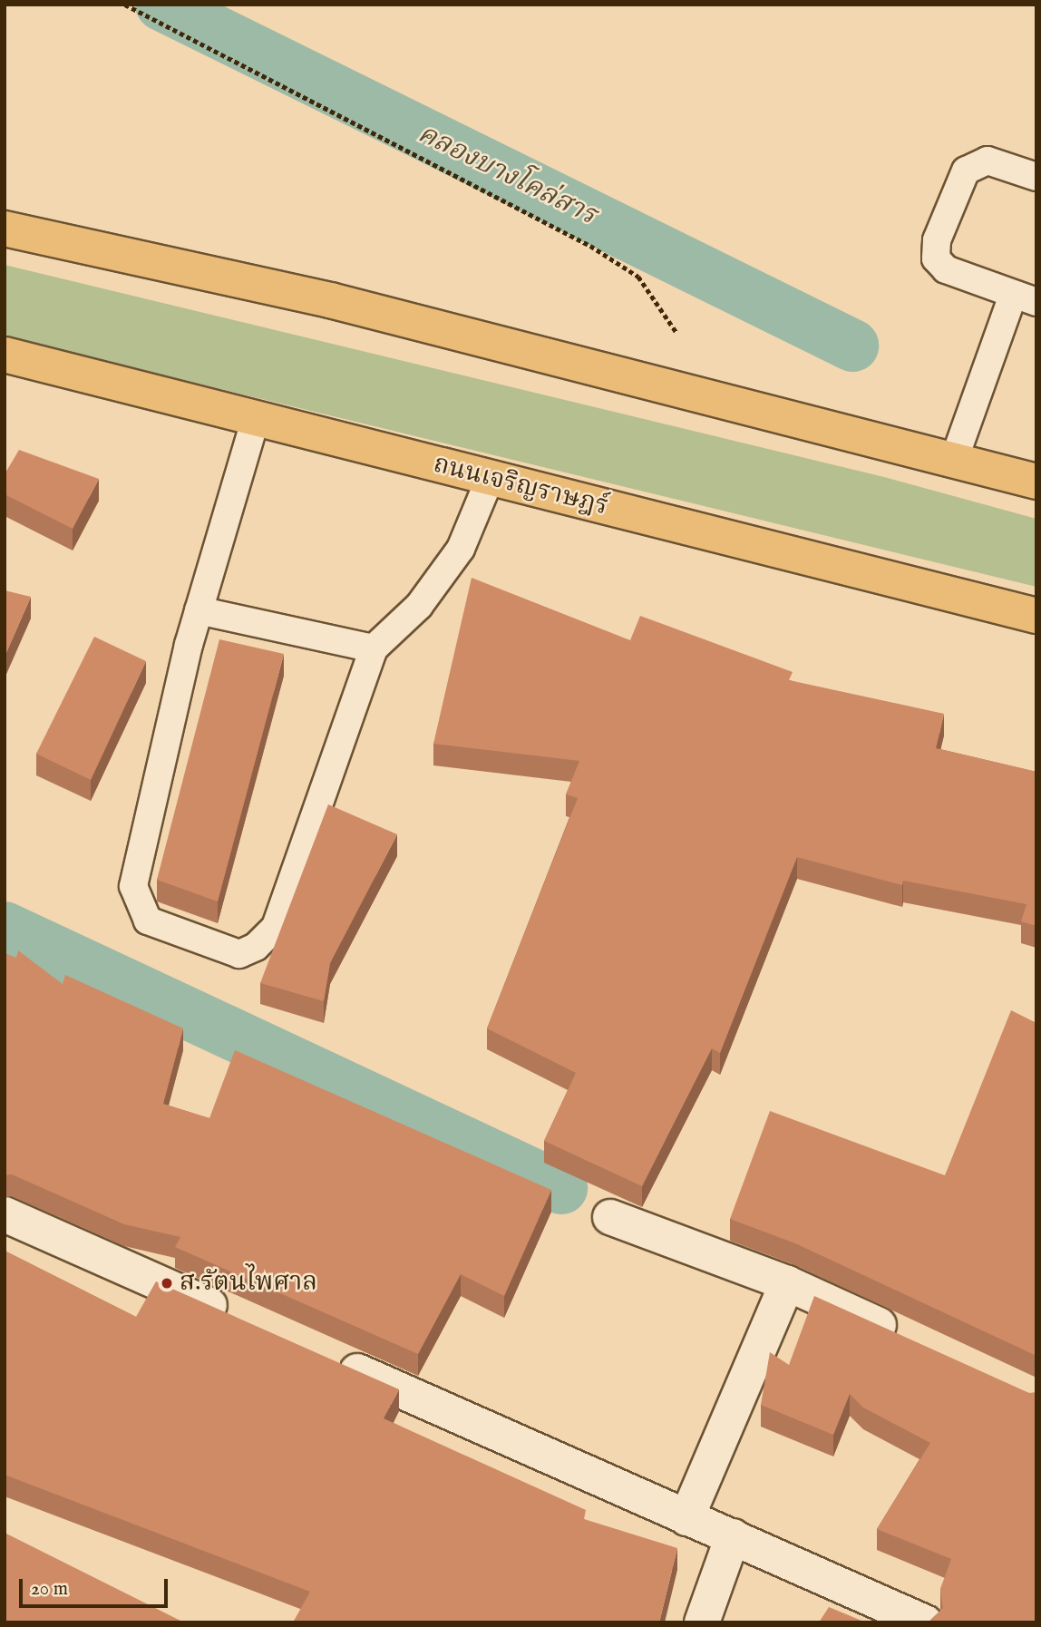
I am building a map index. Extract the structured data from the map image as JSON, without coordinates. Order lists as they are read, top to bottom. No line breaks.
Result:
{"streets":{"main road":["ถนนเจริญราษฎร์"]},"water":["คลองบางโคล่สาร"],"places":["ส.รัตนไพศาล"],"scale_bar":"20 m"}
